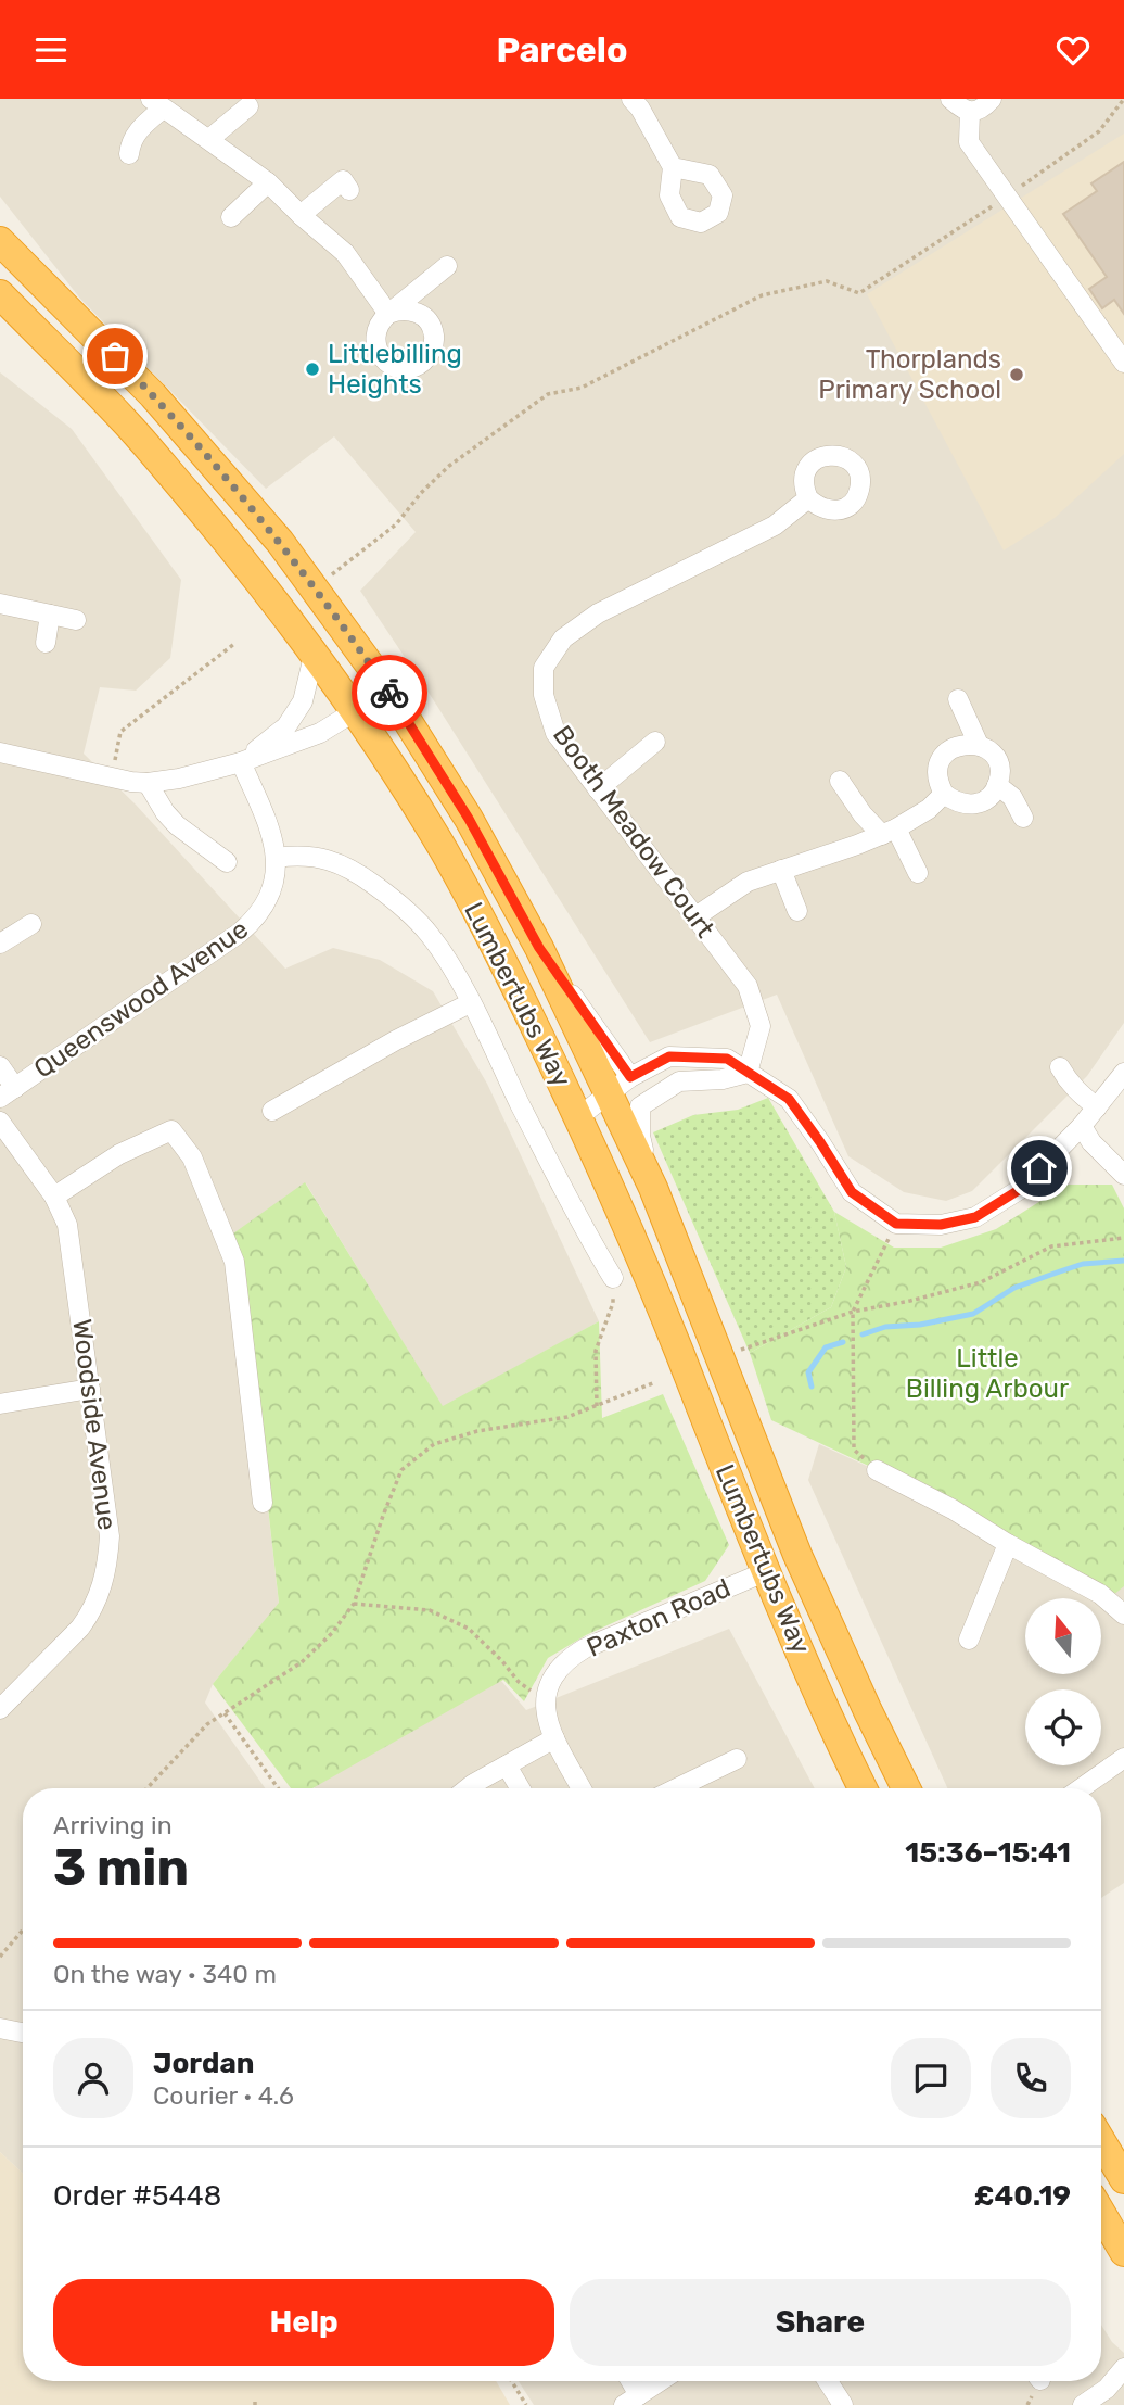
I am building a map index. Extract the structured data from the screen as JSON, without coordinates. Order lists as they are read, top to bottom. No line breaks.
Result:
{"streets":{"highway":["Lumbertubs Way"],"street":["Booth Meadow Court","Queenswood Avenue","Woodside Avenue","Paxton Road"]},"crossings":[["Lumbertubs Way","Queenswood Avenue"],["Lumbertubs Way","Paxton Road"]],"parks":["Little Billing Arbour"],"places":["Littlebilling Heights","Thorplands Primary School"],"north":"top","page":{"header":"Parcelo","heading":["3 min","Arriving in","15:36–15:41"],"panel":["Jordan","Courier · 4.6","Order #5448","£40.19"],"bar":"On the way · 340 m","buttons":["Help","Share"]}}
